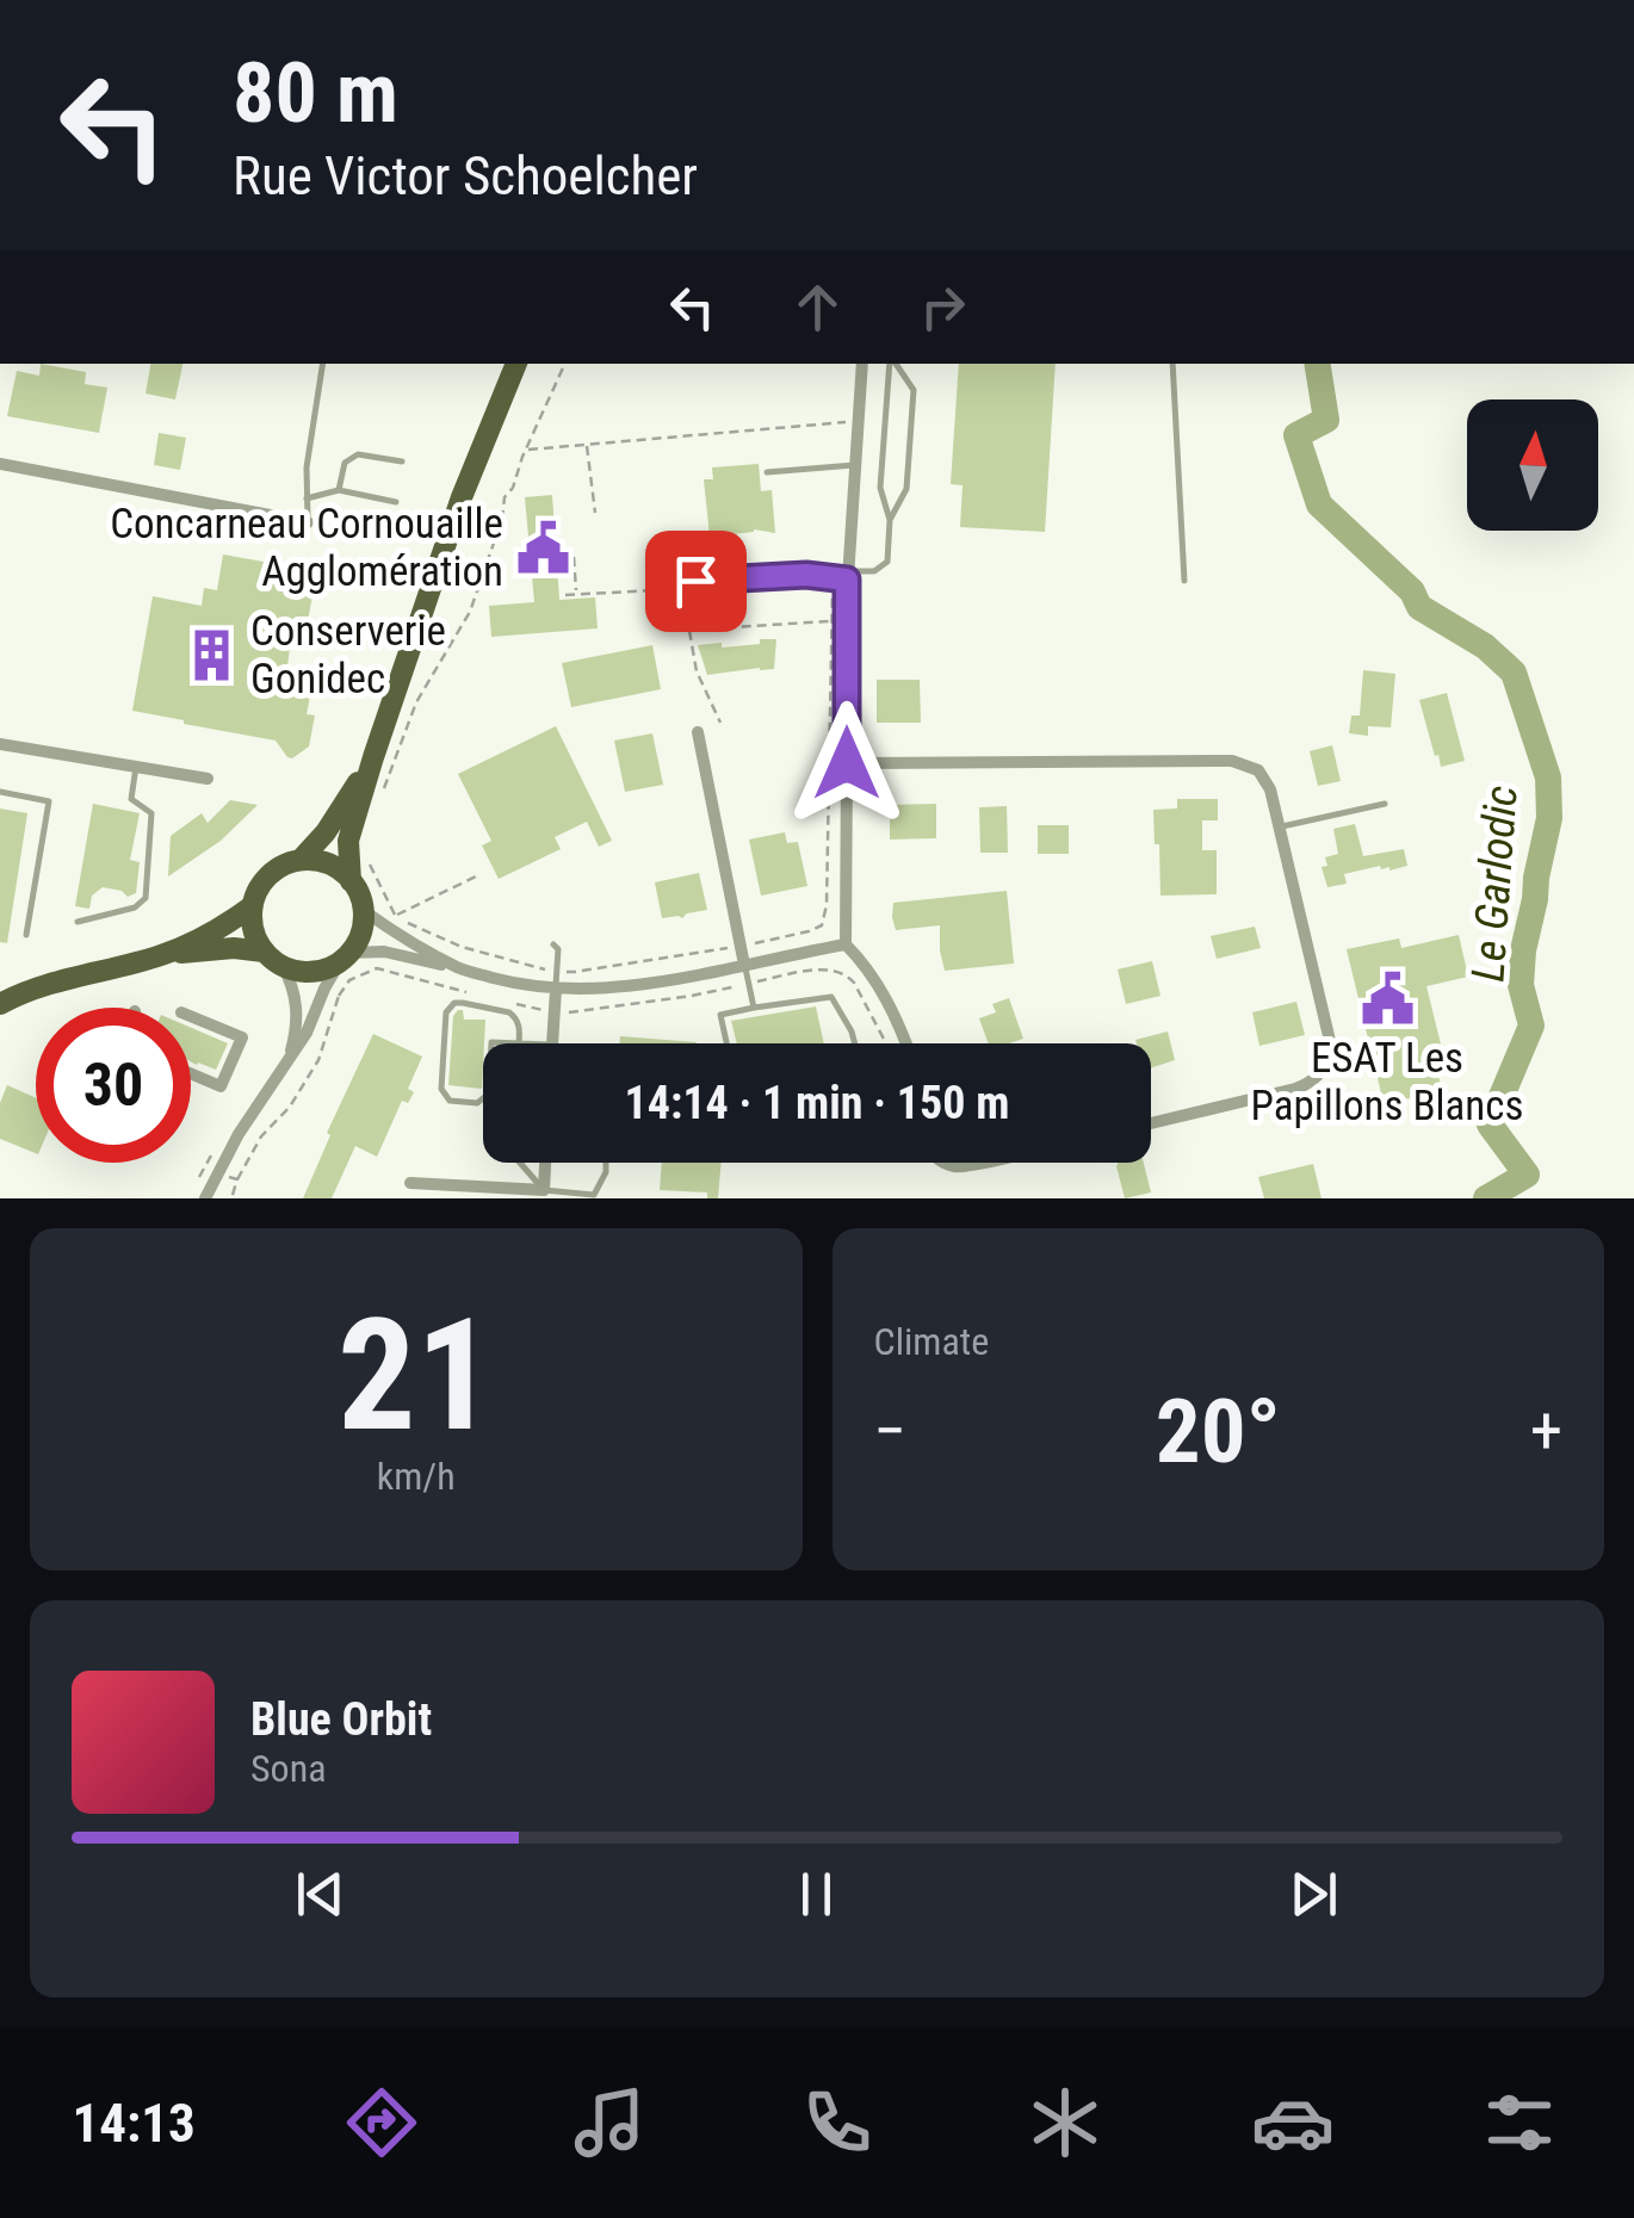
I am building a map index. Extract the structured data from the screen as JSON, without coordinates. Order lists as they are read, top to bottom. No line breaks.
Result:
{"water":["Le Garlodic"],"places":{"public building":["Concarneau Cornouaille Agglomération","ESAT Les Papillons Blancs"],"building":["Conserverie Gonidec"]},"north":"top","page":{"turn":["80 m","Rue Victor Schoelcher"],"limit":"30","trip":"14:14 · 1 min · 150 m","tile":[["21","km/h"],"Climate"],"heat":["−","20°","+"],"song":["Blue Orbit","Sona"],"tabs":"14:13"}}
